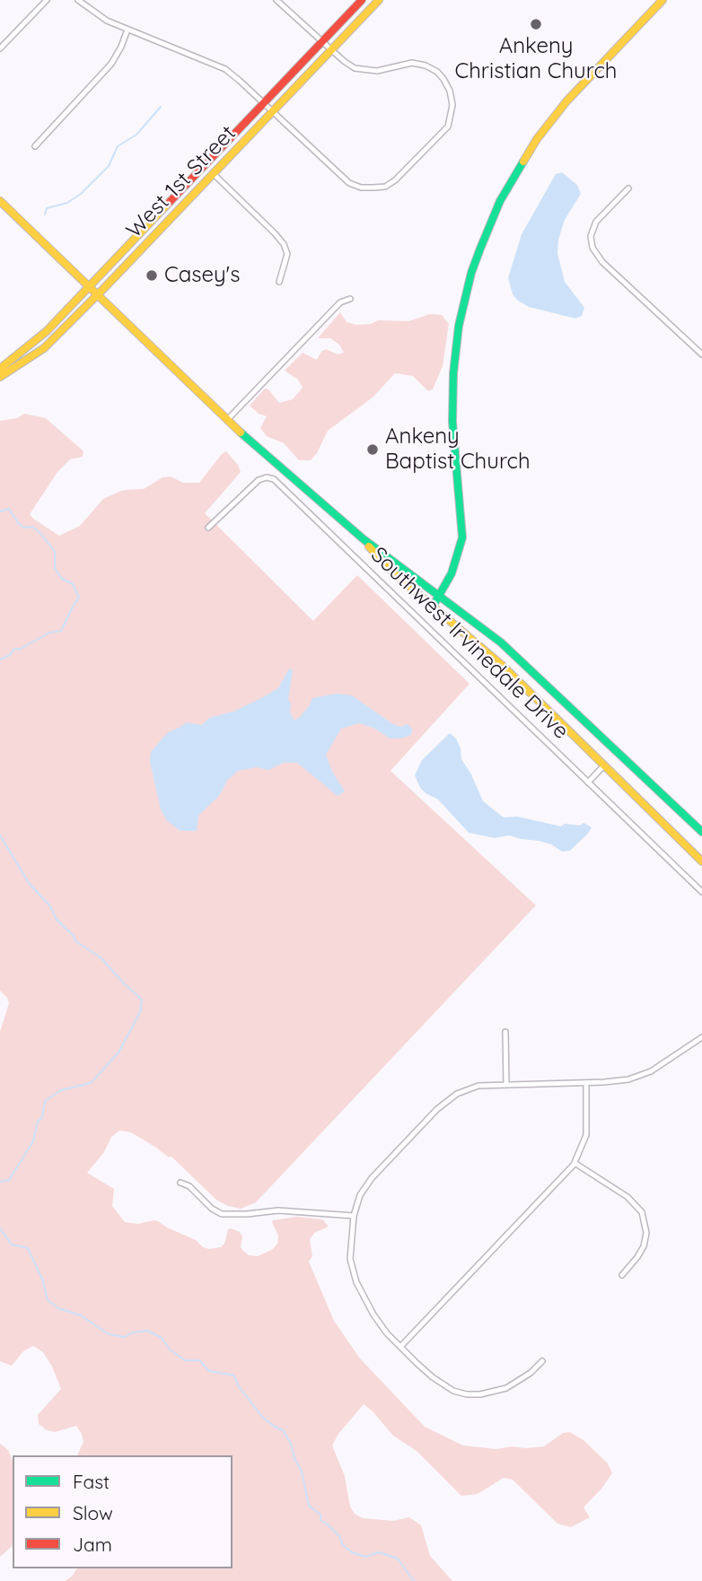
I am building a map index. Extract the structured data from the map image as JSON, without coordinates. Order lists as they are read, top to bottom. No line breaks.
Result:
{"streets":{"main road":["West 1st Street","Southwest Irvinedale Drive"]},"crossings":[["West 1st Street","Southwest Irvinedale Drive"]],"places":["Ankeny Christian Church","Casey's","Ankeny Baptist Church"],"legend":["Fast","Slow","Jam"]}
